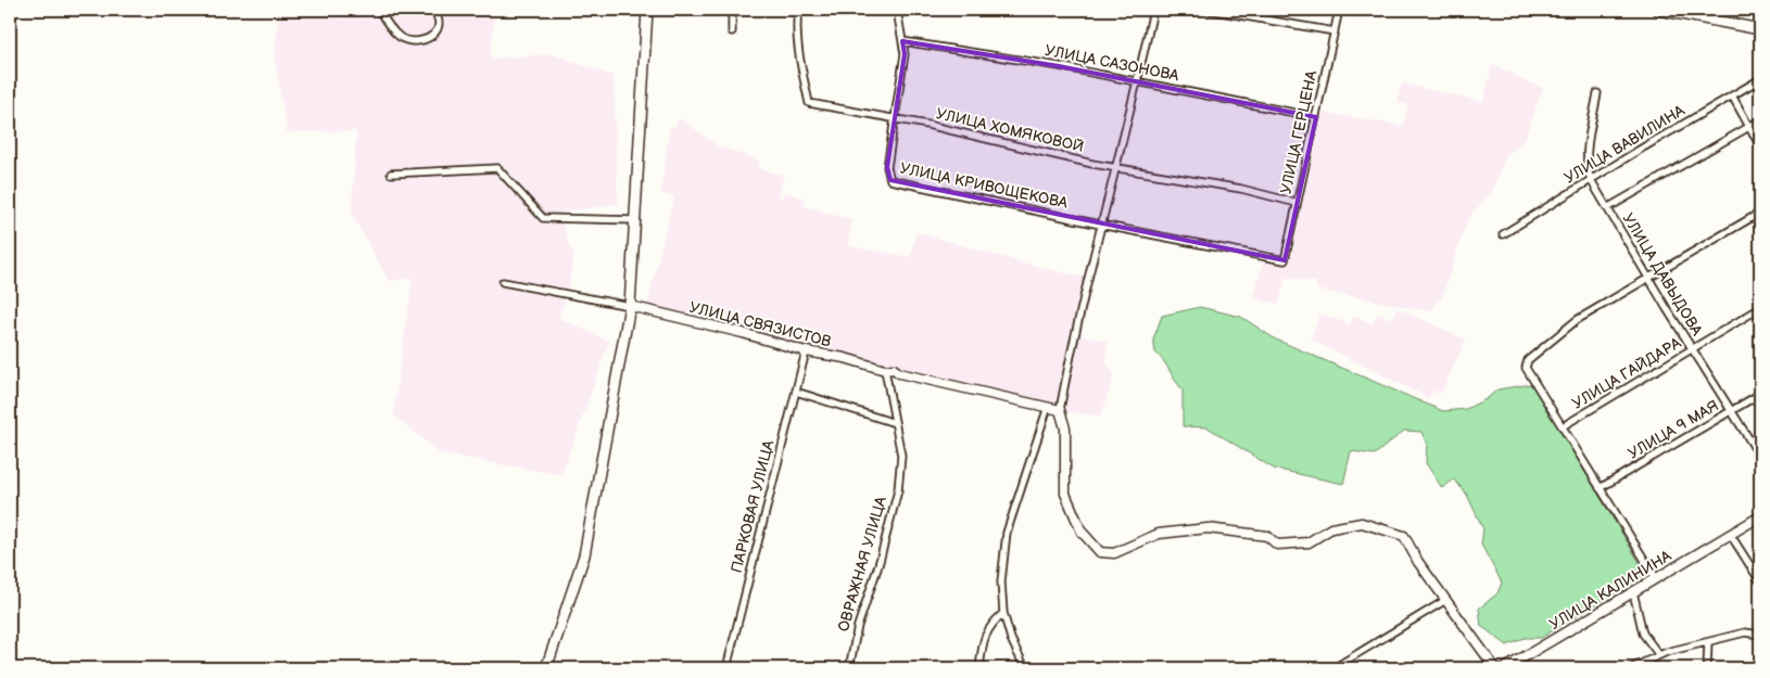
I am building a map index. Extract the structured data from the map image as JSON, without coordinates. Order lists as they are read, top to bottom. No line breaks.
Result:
{"streets":{"street":["УЛИЦА САЗОНОВА","УЛИЦА ХОМЯКОВОЙ","УЛИЦА ГЕРЦЕНА","УЛИЦА ВАВИЛИНА","УЛИЦА КРИВОЩЕКОВА","УЛИЦА ДАВЫДОВА","УЛИЦА СВЯЗИСТОВ","УЛИЦА ГАЙДАРА","УЛИЦА 9 МАЯ","ПАРКОВАЯ УЛИЦА","ОВРАЖНАЯ УЛИЦА","УЛИЦА КАЛИНИНА"]},"crossings":[["УЛИЦА САЗОНОВА","УЛИЦА ГЕРЦЕНА"],["УЛИЦА ХОМЯКОВОЙ","УЛИЦА ГЕРЦЕНА"],["УЛИЦА ХОМЯКОВОЙ","УЛИЦА КРИВОЩЕКОВА"],["УЛИЦА ГЕРЦЕНА","УЛИЦА КРИВОЩЕКОВА"],["УЛИЦА ВАВИЛИНА","УЛИЦА ДАВЫДОВА"],["УЛИЦА ДАВЫДОВА","УЛИЦА ГАЙДАРА"],["УЛИЦА ДАВЫДОВА","УЛИЦА 9 МАЯ"],["УЛИЦА СВЯЗИСТОВ","ПАРКОВАЯ УЛИЦА"],["УЛИЦА СВЯЗИСТОВ","ОВРАЖНАЯ УЛИЦА"]]}
